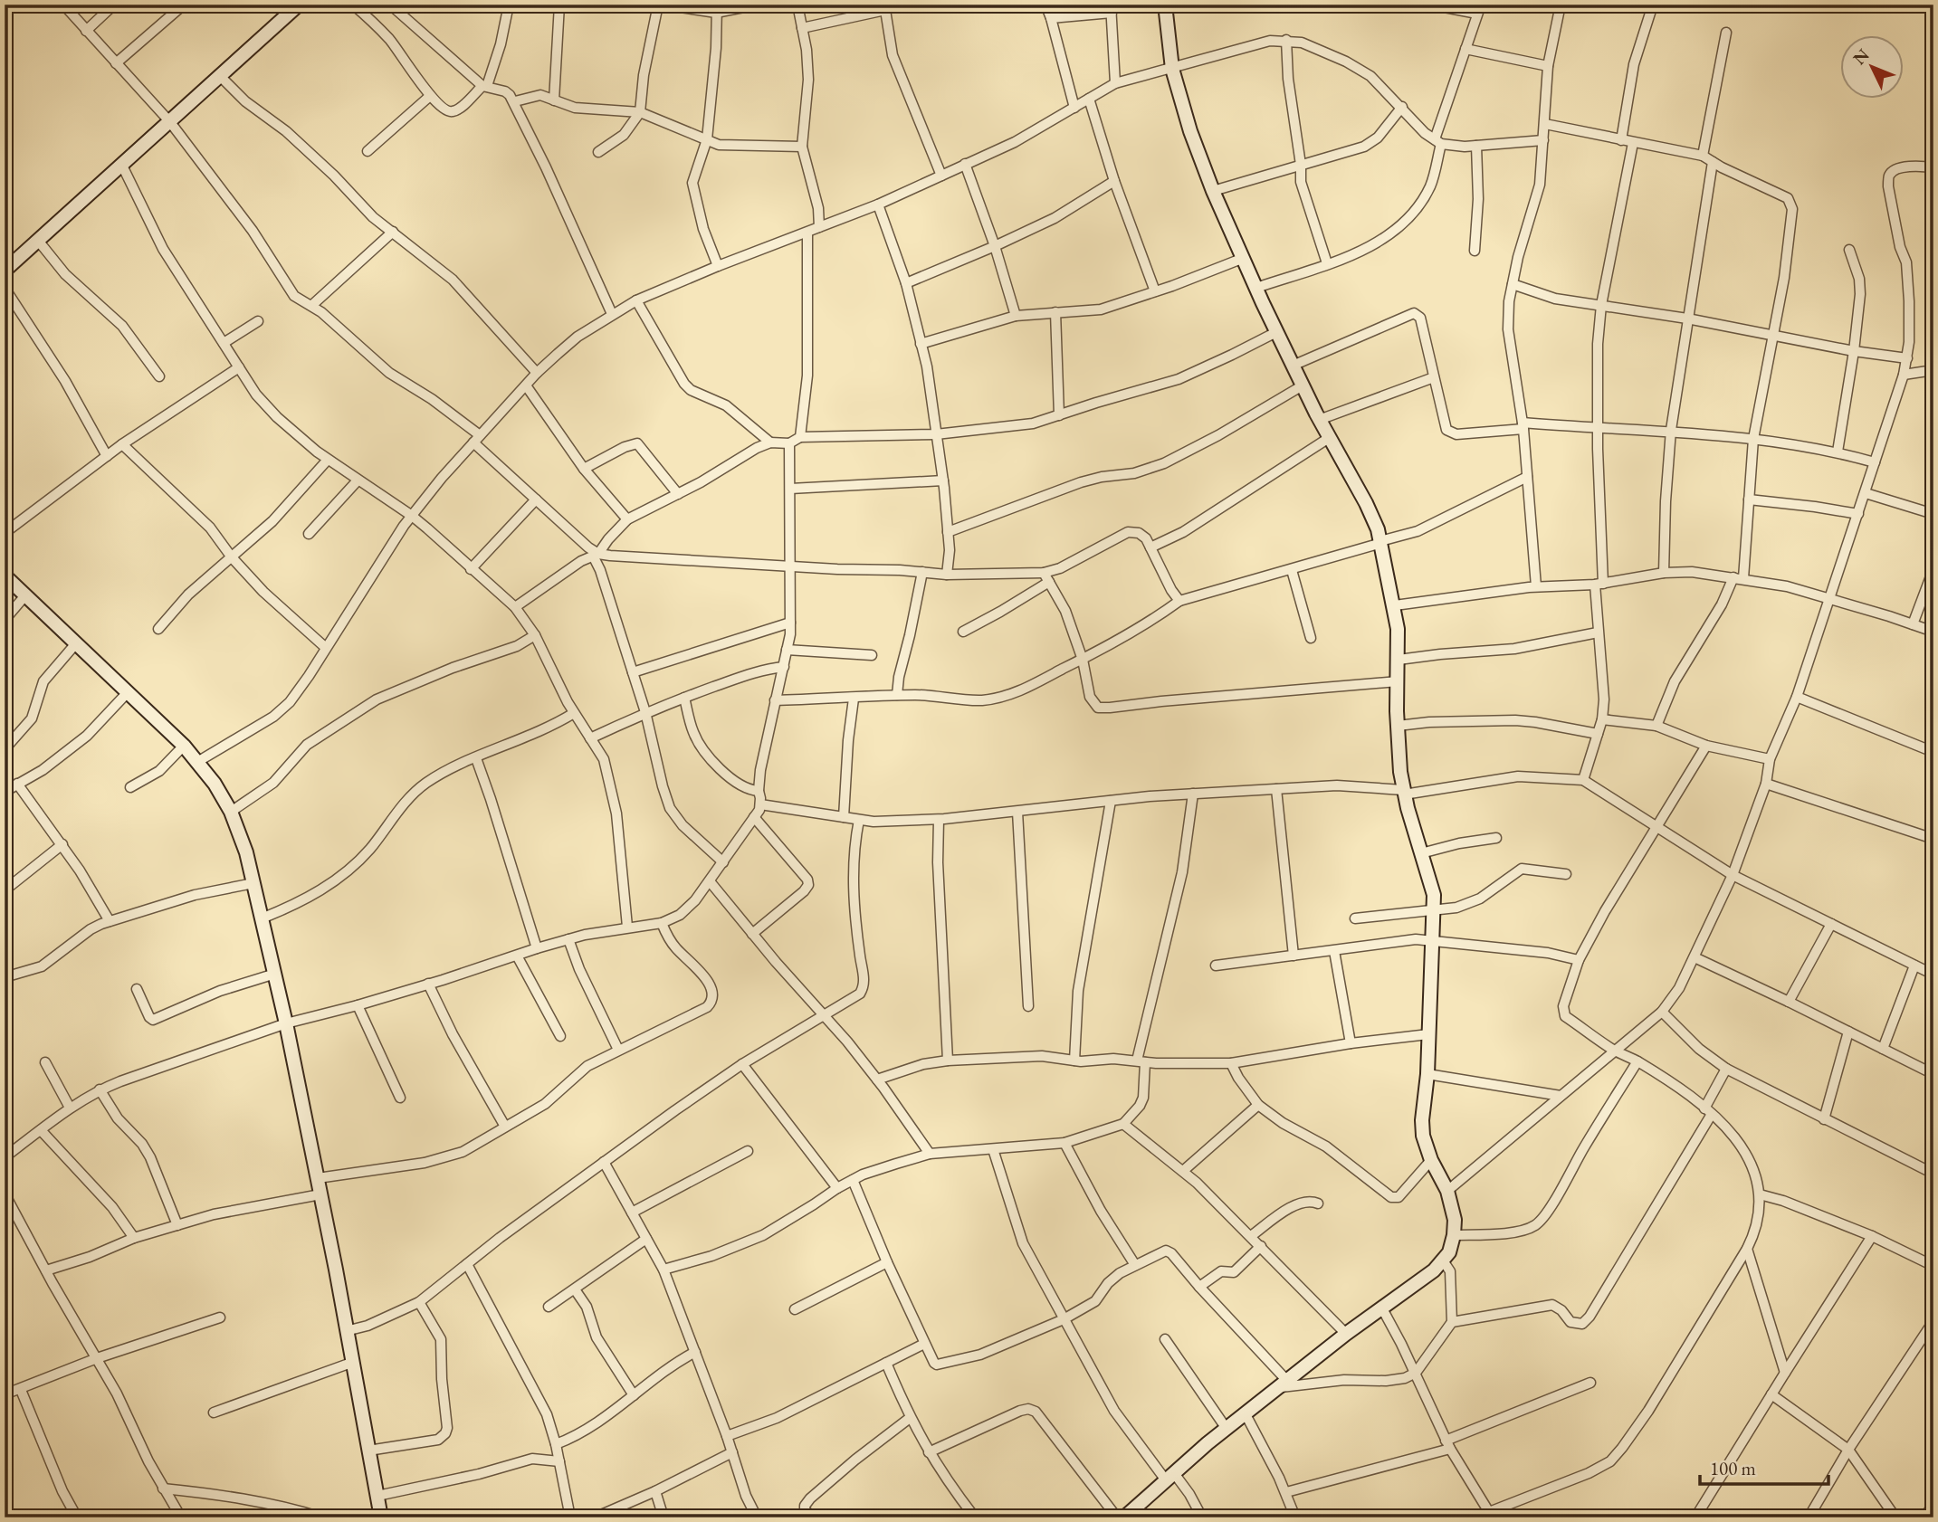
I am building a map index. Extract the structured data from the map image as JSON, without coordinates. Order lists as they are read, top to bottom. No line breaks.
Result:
{"scale_bar":"100 m","north":"top left"}
